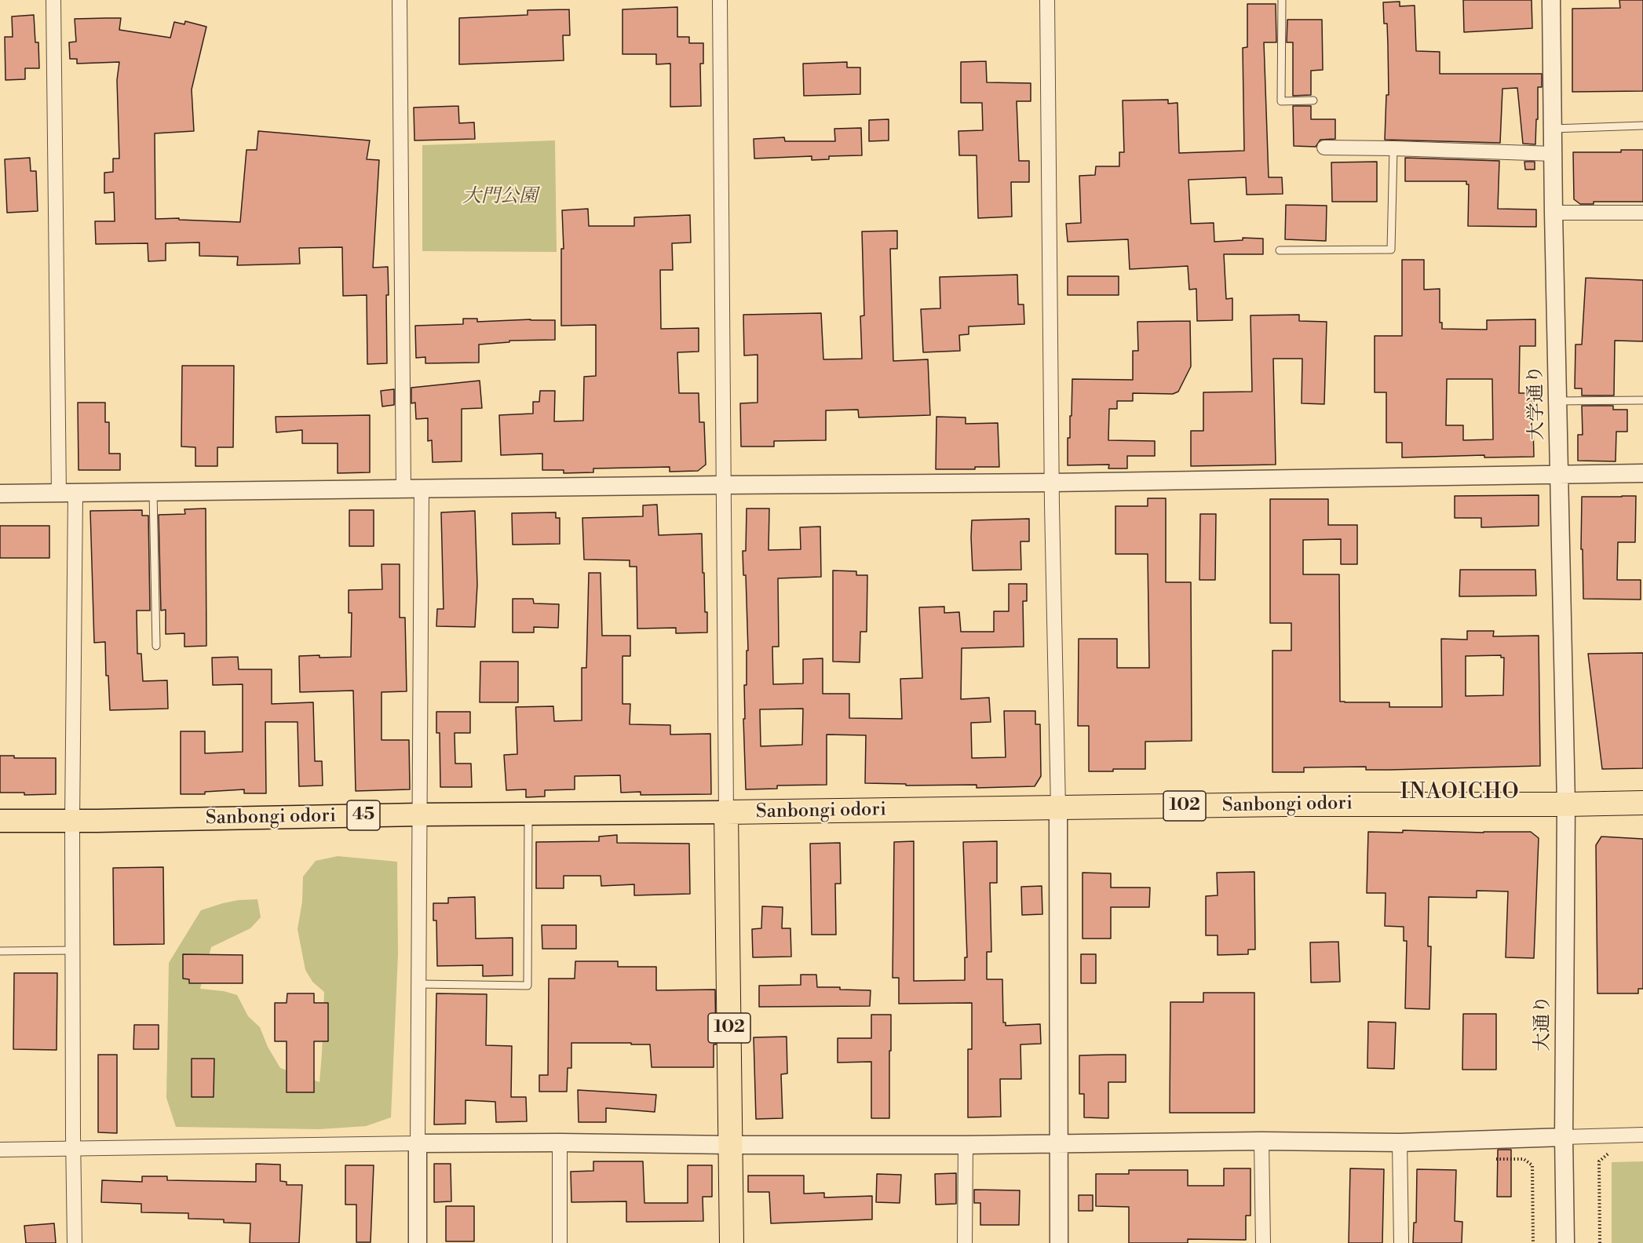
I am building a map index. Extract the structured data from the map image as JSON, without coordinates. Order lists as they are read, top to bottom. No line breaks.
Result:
{"streets":{"highway":["Sanbongi odori","102"],"main road":["45"],"street":["大学通り","大通り"]},"crossings":[["大学通り","Sanbongi odori"],["大学通り","大通り"],["Sanbongi odori","102"],["Sanbongi odori","大通り"]],"districts":["INAOICHO"],"parks":["大門公園"]}
